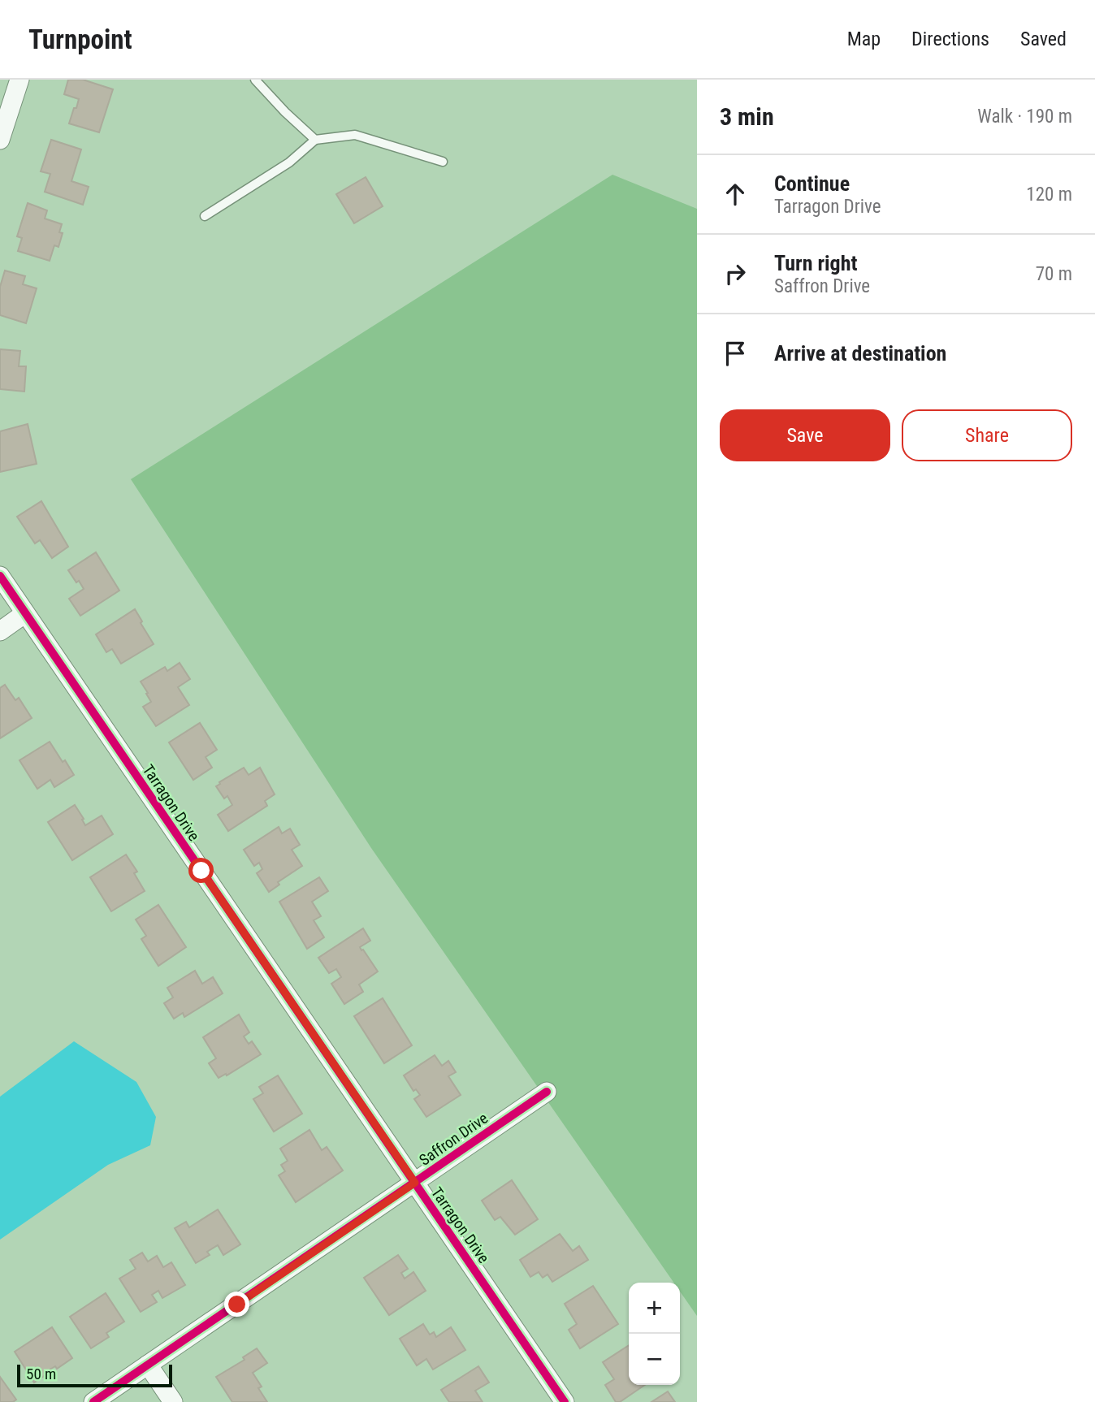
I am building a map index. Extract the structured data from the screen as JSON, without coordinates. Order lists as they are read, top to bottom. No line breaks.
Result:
{"streets":{"street":["Tarragon Drive","Saffron Drive"]},"crossings":[["Tarragon Drive","Saffron Drive"]],"scale_bar":"50 m","page":{"header":"Turnpoint","nav":["Map","Directions","Saved"],"heading":["3 min","Walk · 190 m"],"list":[["Continue","Tarragon Drive","120 m"],["Turn right","Saffron Drive","70 m"],"Arrive at destination"],"buttons":["Save","Share"],"map_buttons":["+","−"],"scale":"50 m"}}
